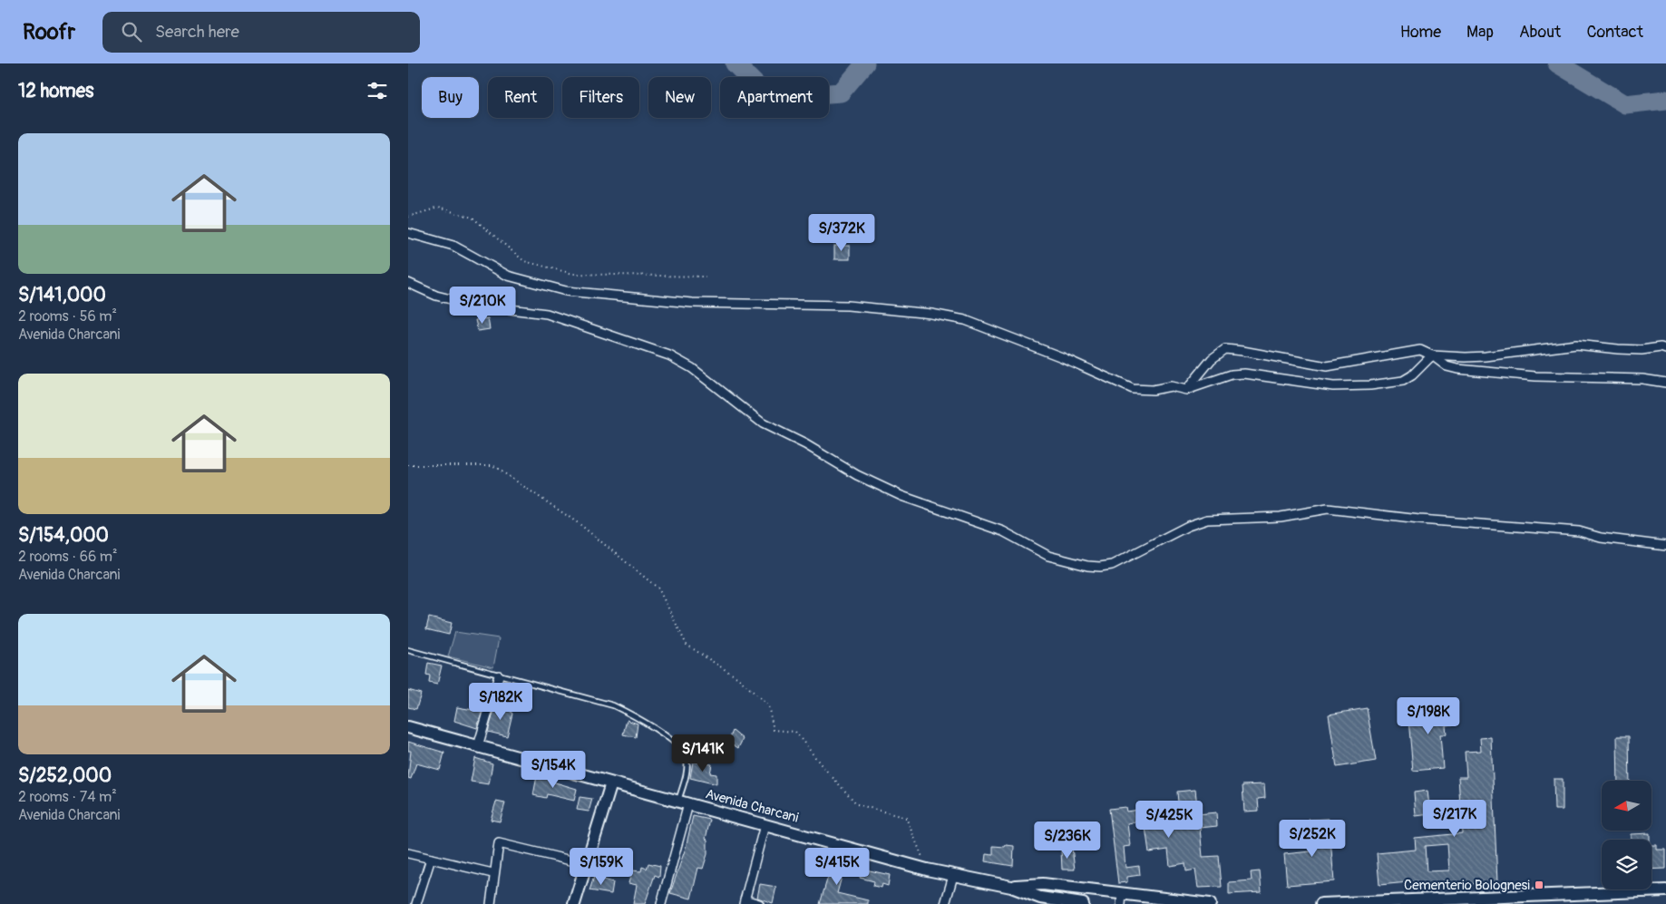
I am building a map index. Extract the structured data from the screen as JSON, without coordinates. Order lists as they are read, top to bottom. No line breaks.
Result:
{"streets":{"main road":["Avenida Charcani"]},"places":{"transit":["Cementerio Bolognesi"]},"north":"left","page":{"header":"Roofr","search":"Search here","nav":["Home","Map","About","Contact"],"heading":"12 homes","chip":["Buy","Rent","Filters","New","Apartment"],"list":[{"name":"S/141,000","note":"2 rooms · 56 m² · Avenida Charcani"},{"name":"S/154,000","note":"2 rooms · 66 m² · Avenida Charcani"},{"name":"S/252,000","note":"2 rooms · 74 m² · Avenida Charcani"}],"price":["S/372K","S/210K","S/182K","S/198K","S/141K","S/154K","S/217K","S/425K","S/252K","S/236K","S/159K","S/415K"]}}
